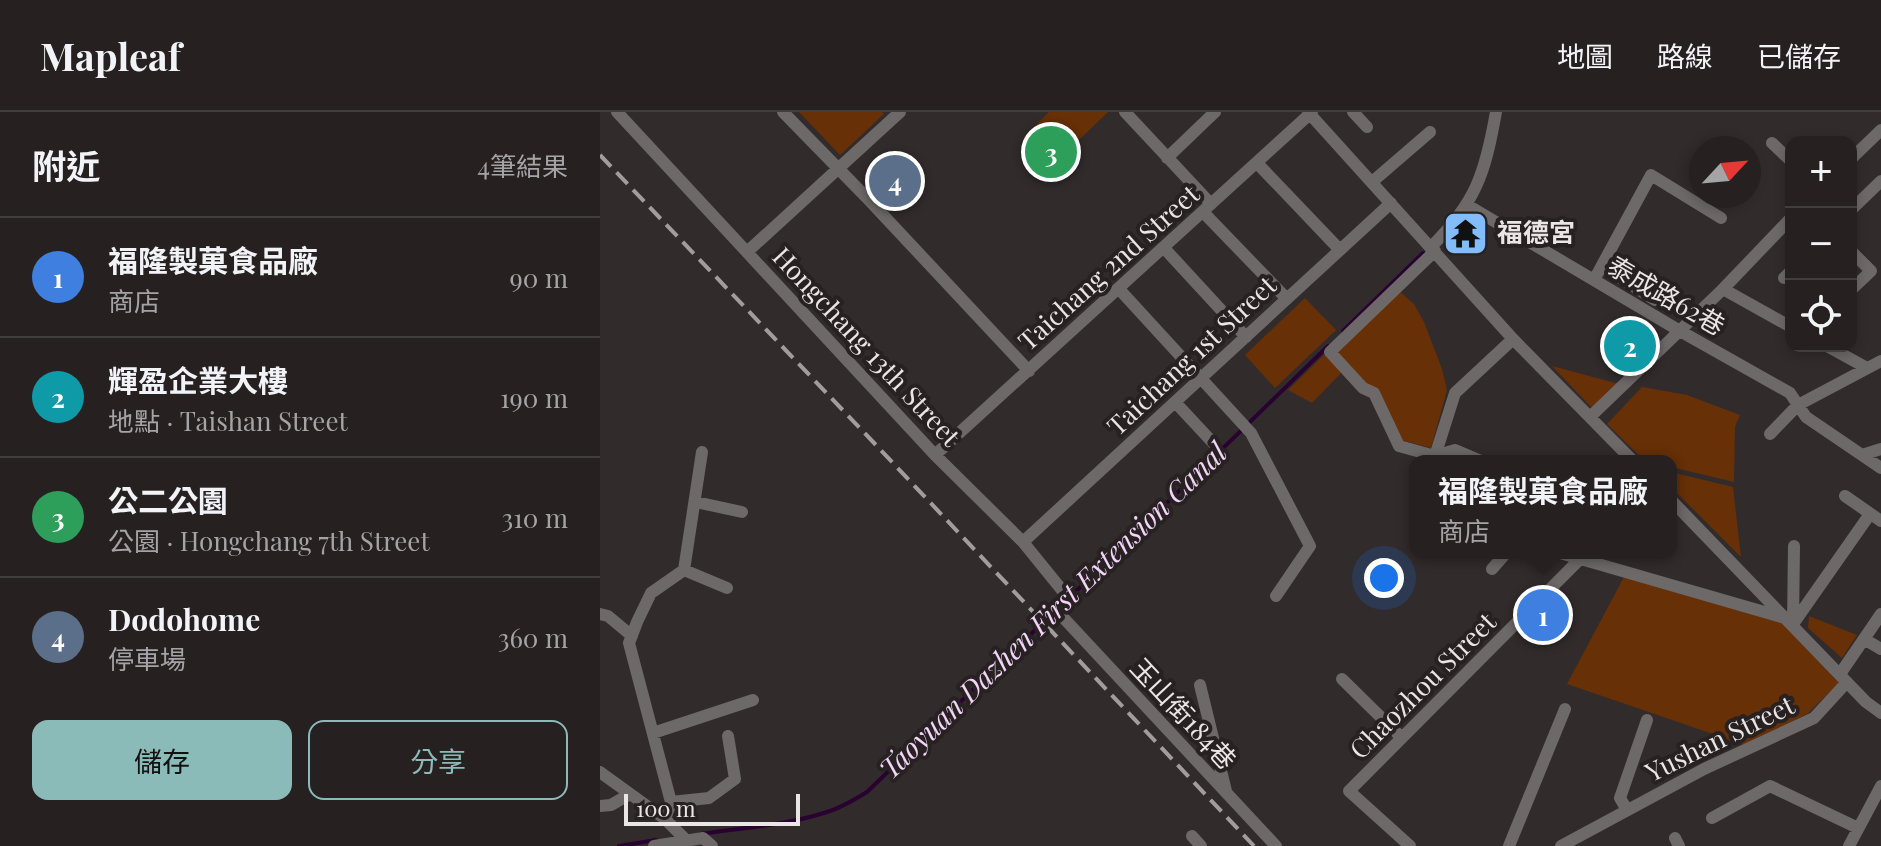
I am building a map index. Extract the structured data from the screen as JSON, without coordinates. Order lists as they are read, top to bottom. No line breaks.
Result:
{"streets":{"street":["Taichang 2nd Street","泰成路62巷","Hongchang 13th Street","Taichang 1st Street","Chaozhou Street","玉山街184巷","Yushan Street"]},"crossings":[["Taichang 2nd Street","Hongchang 13th Street"],["Hongchang 13th Street","Taichang 1st Street"],["Hongchang 13th Street","玉山街184巷"]],"water":["Taoyuan Dazhen First Extension Canal"],"places":{"temple":["福德宮"]},"scale_bar":"100 m","north":"top right","page":{"header":"Mapleaf","nav":["地圖","路線","已儲存"],"heading":["附近","4筆結果"],"pins":["3","4","2","1"],"map_buttons":["+","−"],"list":[{"mark":"1","name":"福隆製菓食品廠","note":"商店","value":"90 m"},{"mark":"2","name":"輝盈企業大樓","note":"地點 · Taishan Street","value":"190 m"},{"mark":"3","name":"公二公園","note":"公園 · Hongchang 7th Street","value":"310 m"},{"mark":"4","name":"Dodohome","note":"停車場","value":"360 m"}],"popup":["福隆製菓食品廠","商店"],"buttons":["儲存","分享"],"scale":"100 m"}}
